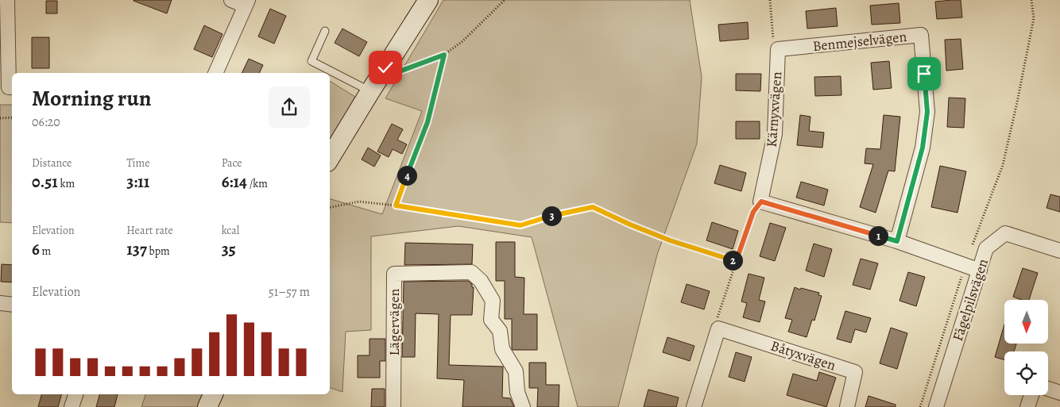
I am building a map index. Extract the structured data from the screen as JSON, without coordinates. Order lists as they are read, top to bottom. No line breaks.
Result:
{"streets":{"street":["Benmejselvägen","Kärnyxvägen","Fågelpilsvägen","Lägervägen","Båtyxvägen"]},"crossings":[["Benmejselvägen","Kärnyxvägen"]],"north":"bottom","page":{"heading":["Morning run","06:20"],"stats":[["Distance","0.51 km"],["Time","3:11"],["Pace","6:14 /km"],["Elevation","6 m"],["Heart rate","137 bpm"],["kcal","35"]],"pins":["4","3","1","2"],"chart":["Elevation","51–57 m"]}}
